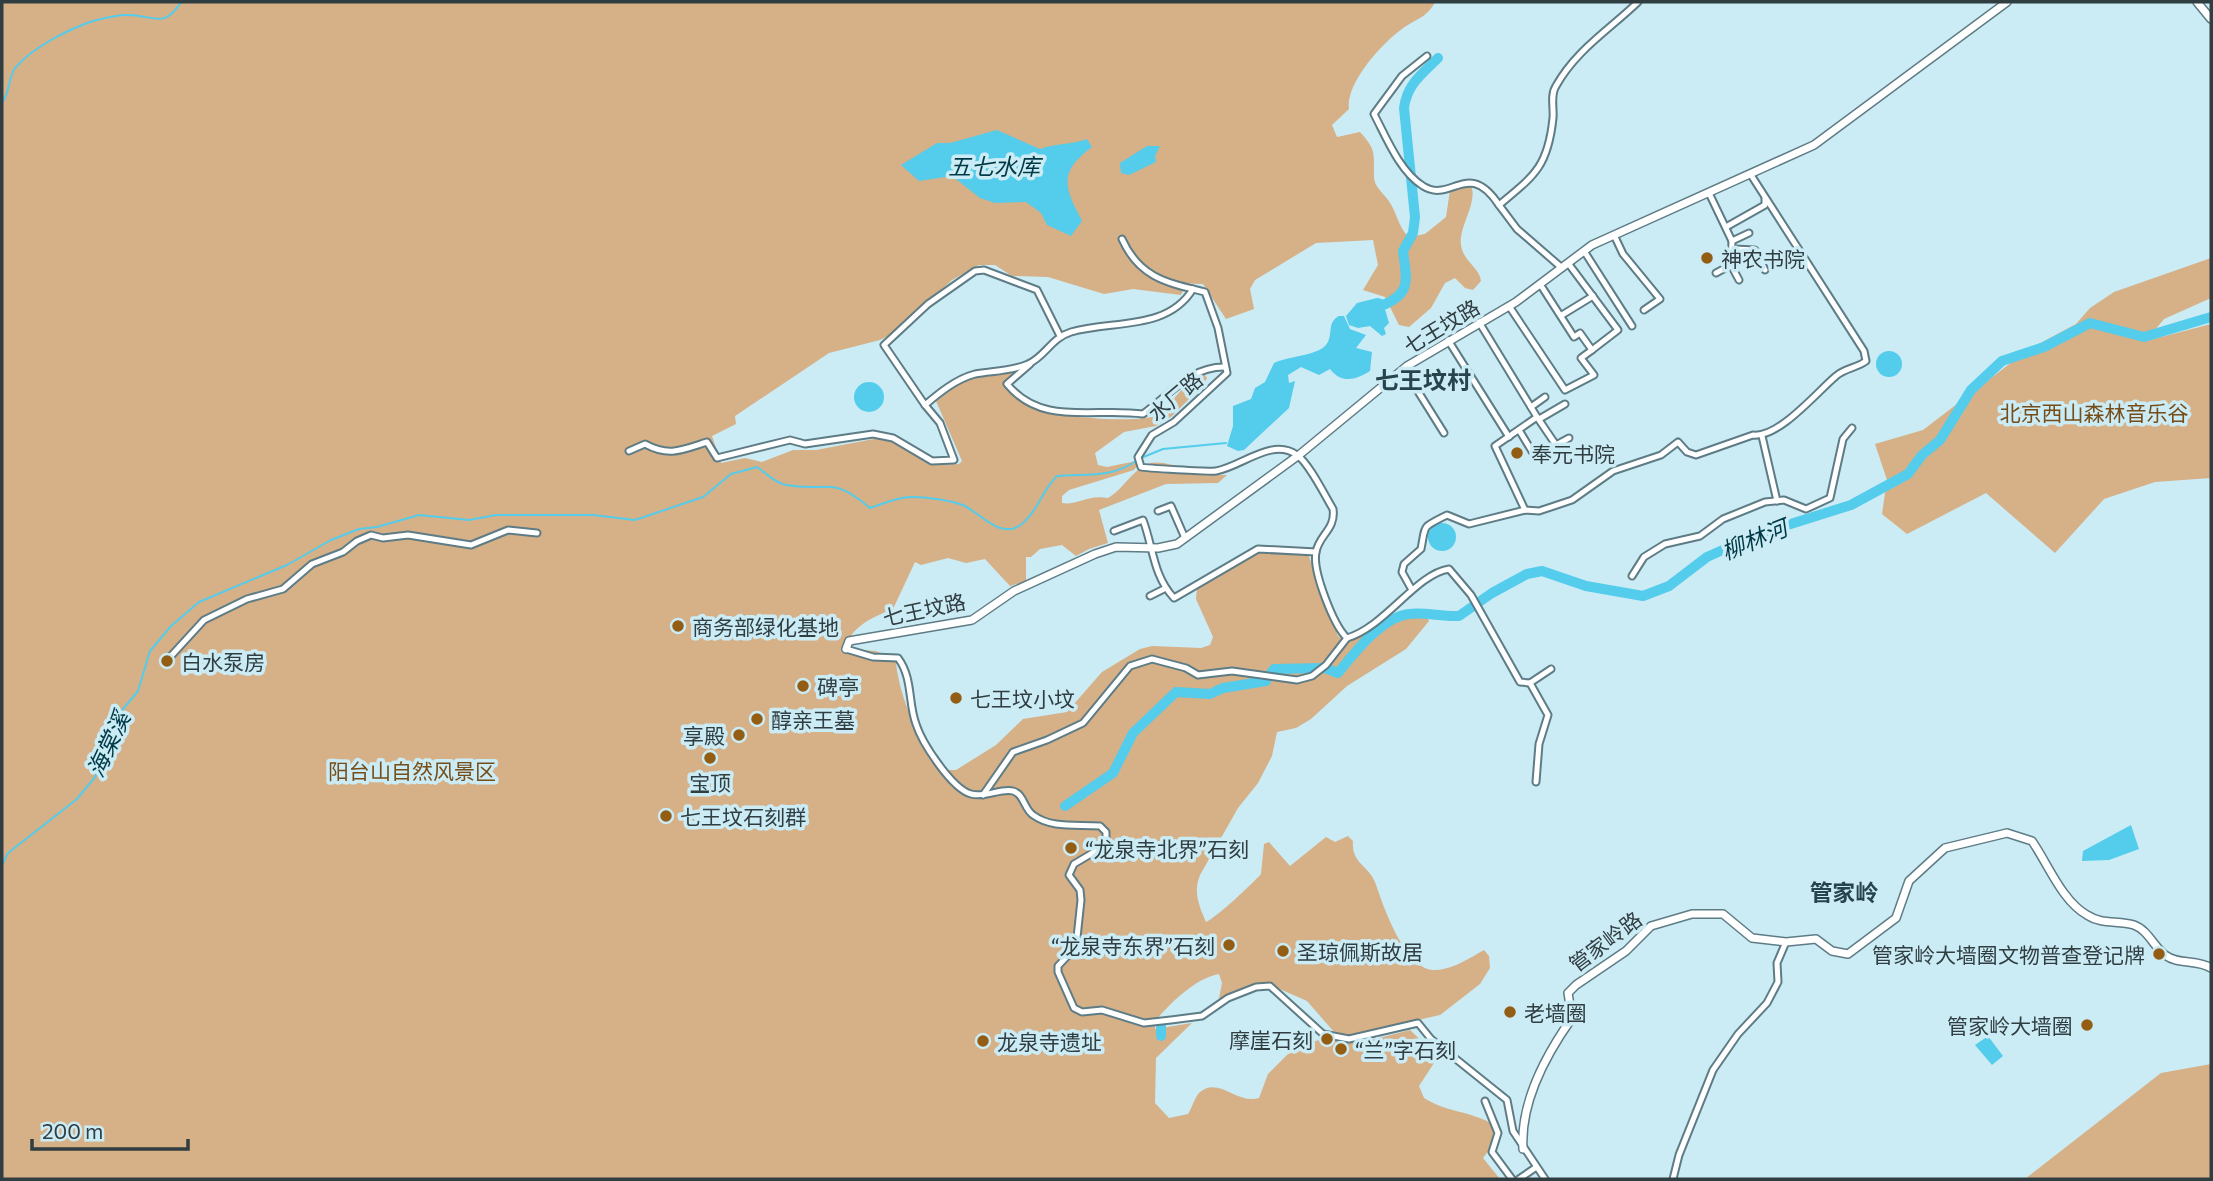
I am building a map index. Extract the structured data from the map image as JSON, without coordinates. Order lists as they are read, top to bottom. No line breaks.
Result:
{"streets":{"street":["七王坟路","水厂路","管家岭路"]},"crossings":[["七王坟路","水厂路"]],"districts":["七王坟村","管家岭"],"water":["五七水库","柳林河","海棠溪"],"parks":["北京西山森林音乐谷","阳台山自然风景区"],"places":["神农书院","奉元书院","商务部绿化基地","白水泵房","碑亭","七王坟小坟","醇亲王墓","享殿","宝顶","七王坟石刻群","“龙泉寺北界”石刻","“龙泉寺东界”石刻","圣琼佩斯故居","管家岭大墙圈文物普查登记牌","老墙圈","管家岭大墙圈","摩崖石刻","龙泉寺遗址","“兰”字石刻"],"scale_bar":"200 m"}
